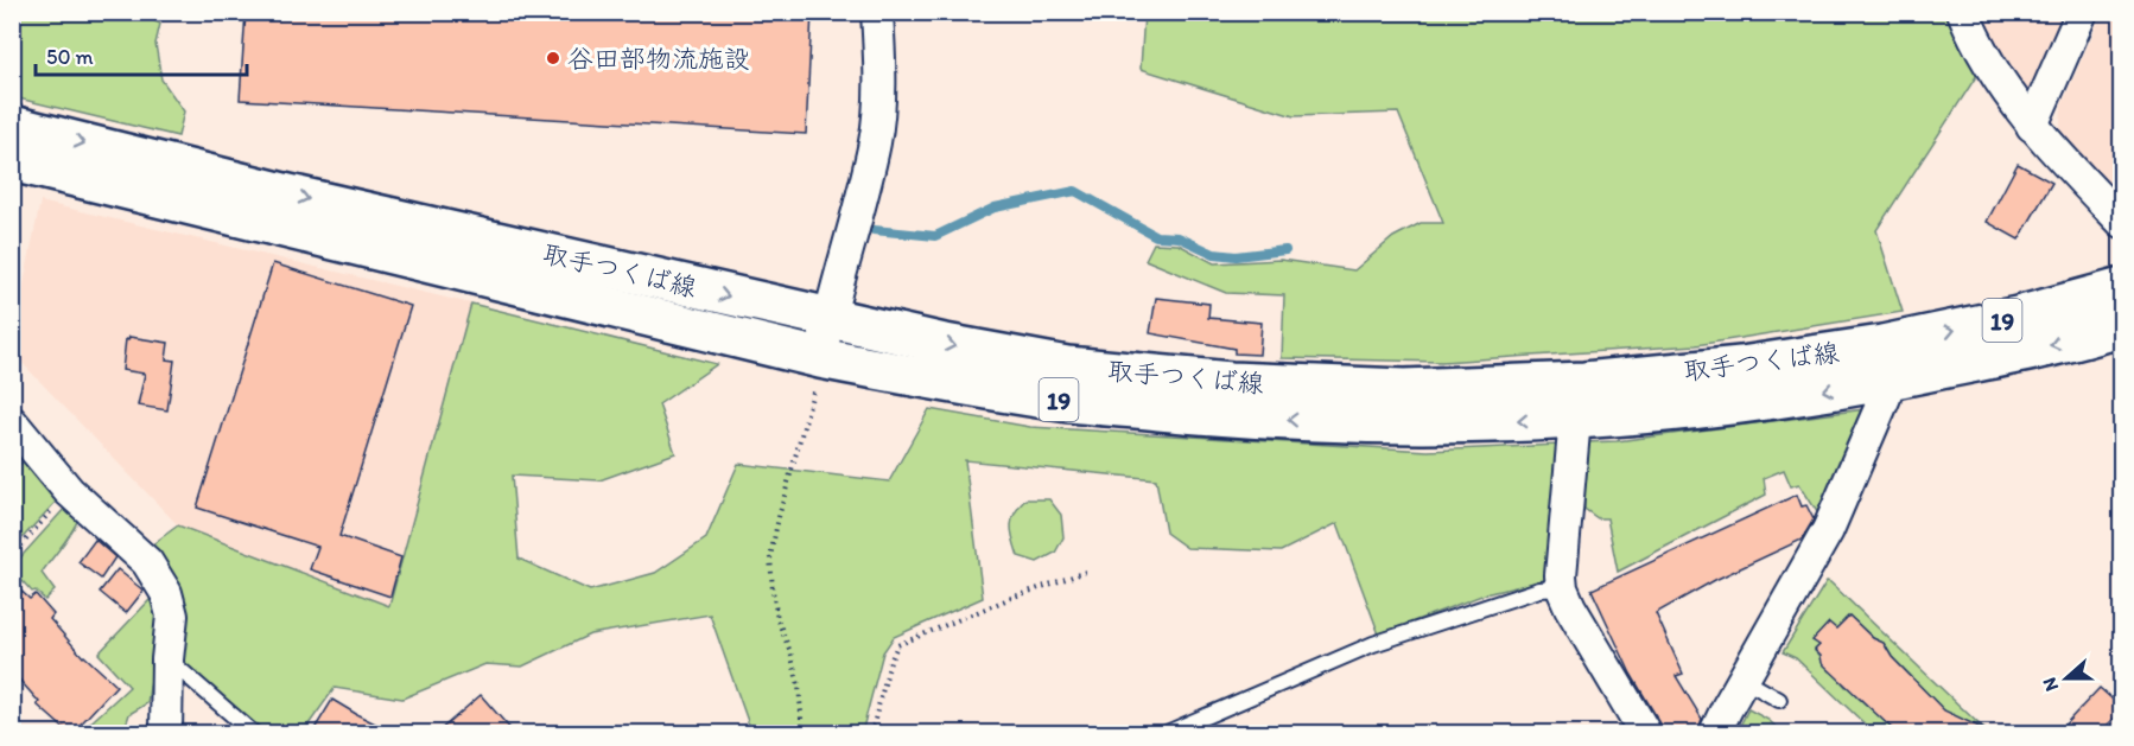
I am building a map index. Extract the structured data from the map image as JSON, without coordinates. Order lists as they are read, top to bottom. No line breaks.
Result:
{"streets":{"main road":["取手つくば線","19"]},"places":["谷田部物流施設"],"scale_bar":"50 m","north":"left"}
